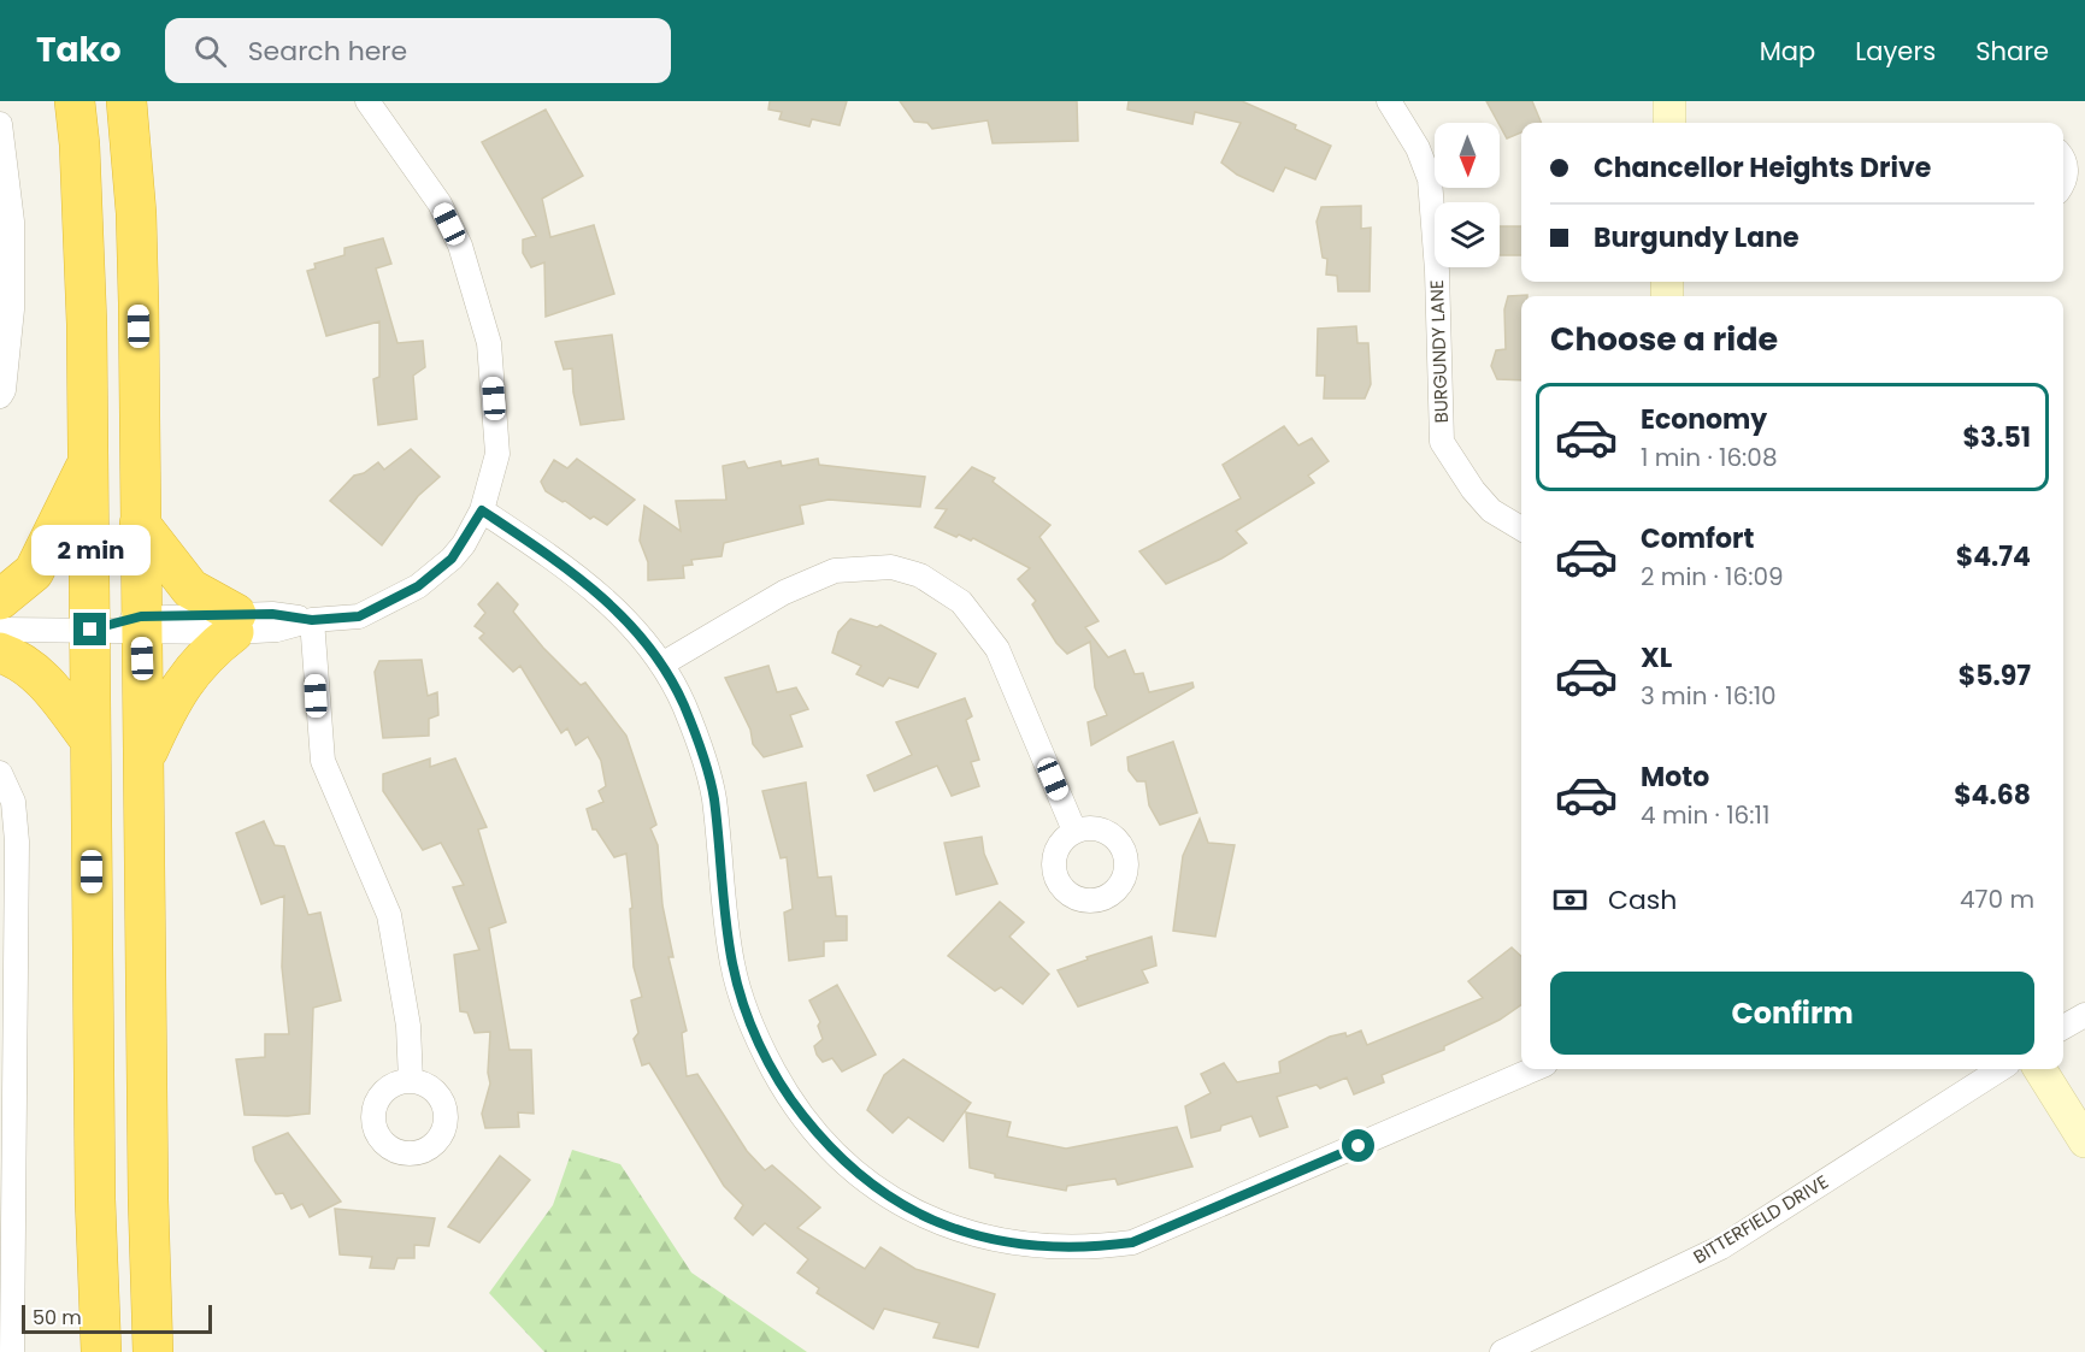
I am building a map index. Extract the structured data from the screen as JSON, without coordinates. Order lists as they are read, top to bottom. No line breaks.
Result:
{"streets":{"street":["BURGUNDY LANE","BITTERFIELD DRIVE"]},"scale_bar":"50 m","north":"bottom","page":{"header":"Tako","search":"Search here","nav":["Map","Layers","Share"],"banner":["Chancellor Heights Drive","Burgundy Lane"],"heading":"Choose a ride","list":[{"name":"Economy","note":"1 min · 16:08","value":"$3.51"},{"name":"Comfort","note":"2 min · 16:09","value":"$4.74"},{"name":"XL","note":"3 min · 16:10","value":"$5.97"},{"name":"Moto","note":"4 min · 16:11","value":"$4.68"}],"bubble":"2 min","pay":["Cash","470 m"],"buttons":"Confirm","scale":"50 m"}}
